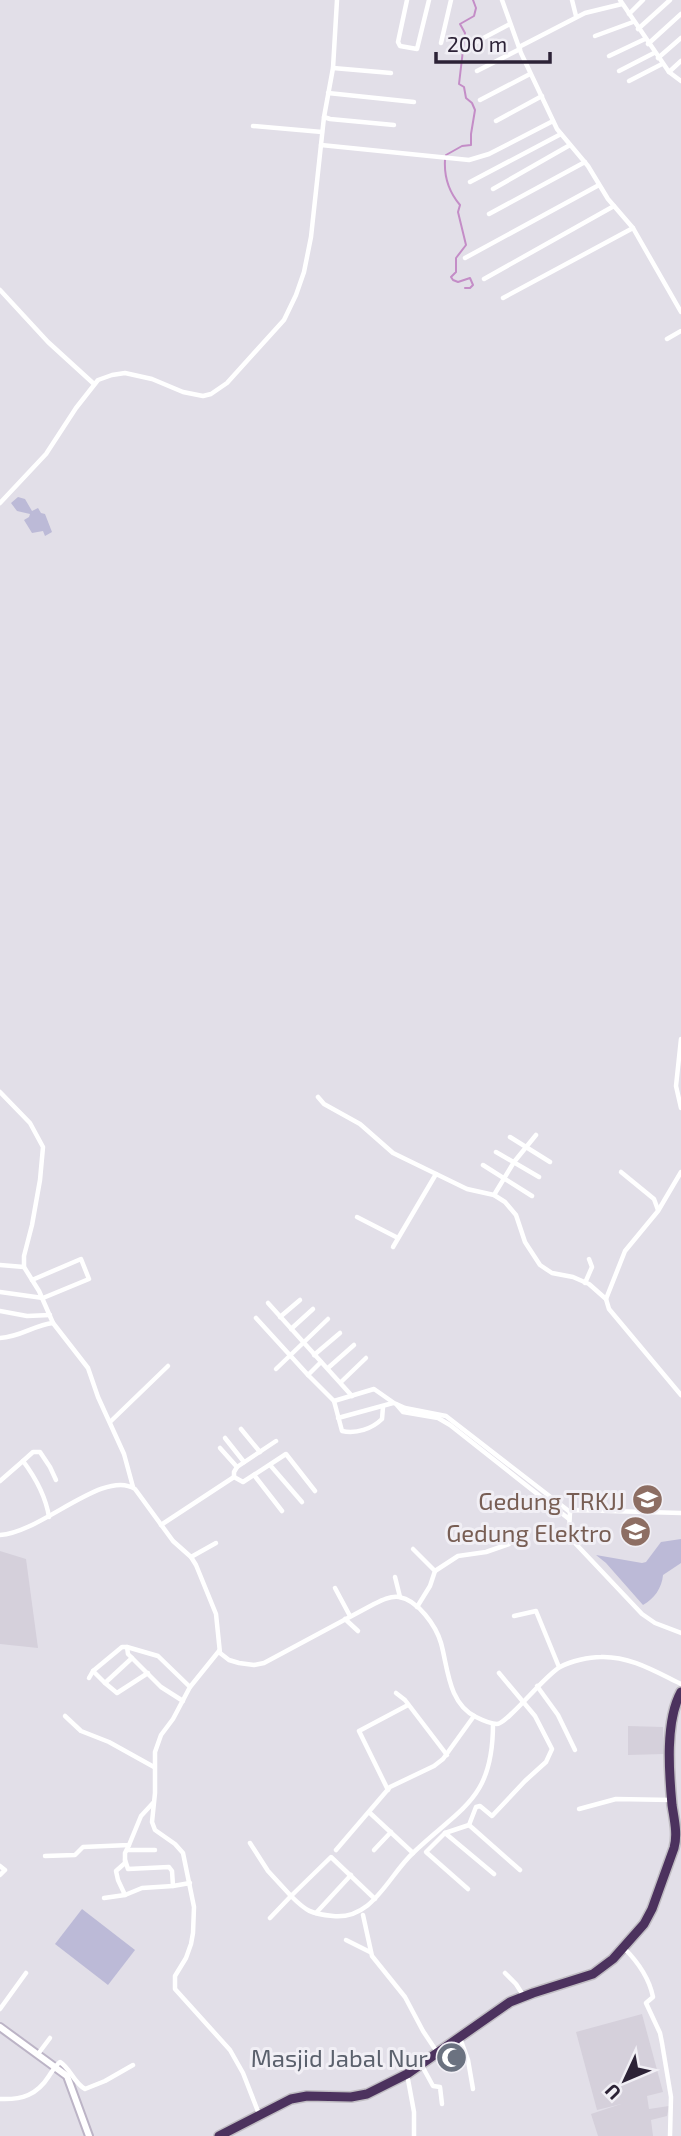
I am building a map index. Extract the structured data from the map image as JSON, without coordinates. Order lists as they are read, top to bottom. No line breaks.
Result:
{"places":{"school or university":["Gedung TRKJJ","Gedung Elektro"],"mosque":["Masjid Jabal Nur"]},"scale_bar":"200 m","north":"bottom left"}
